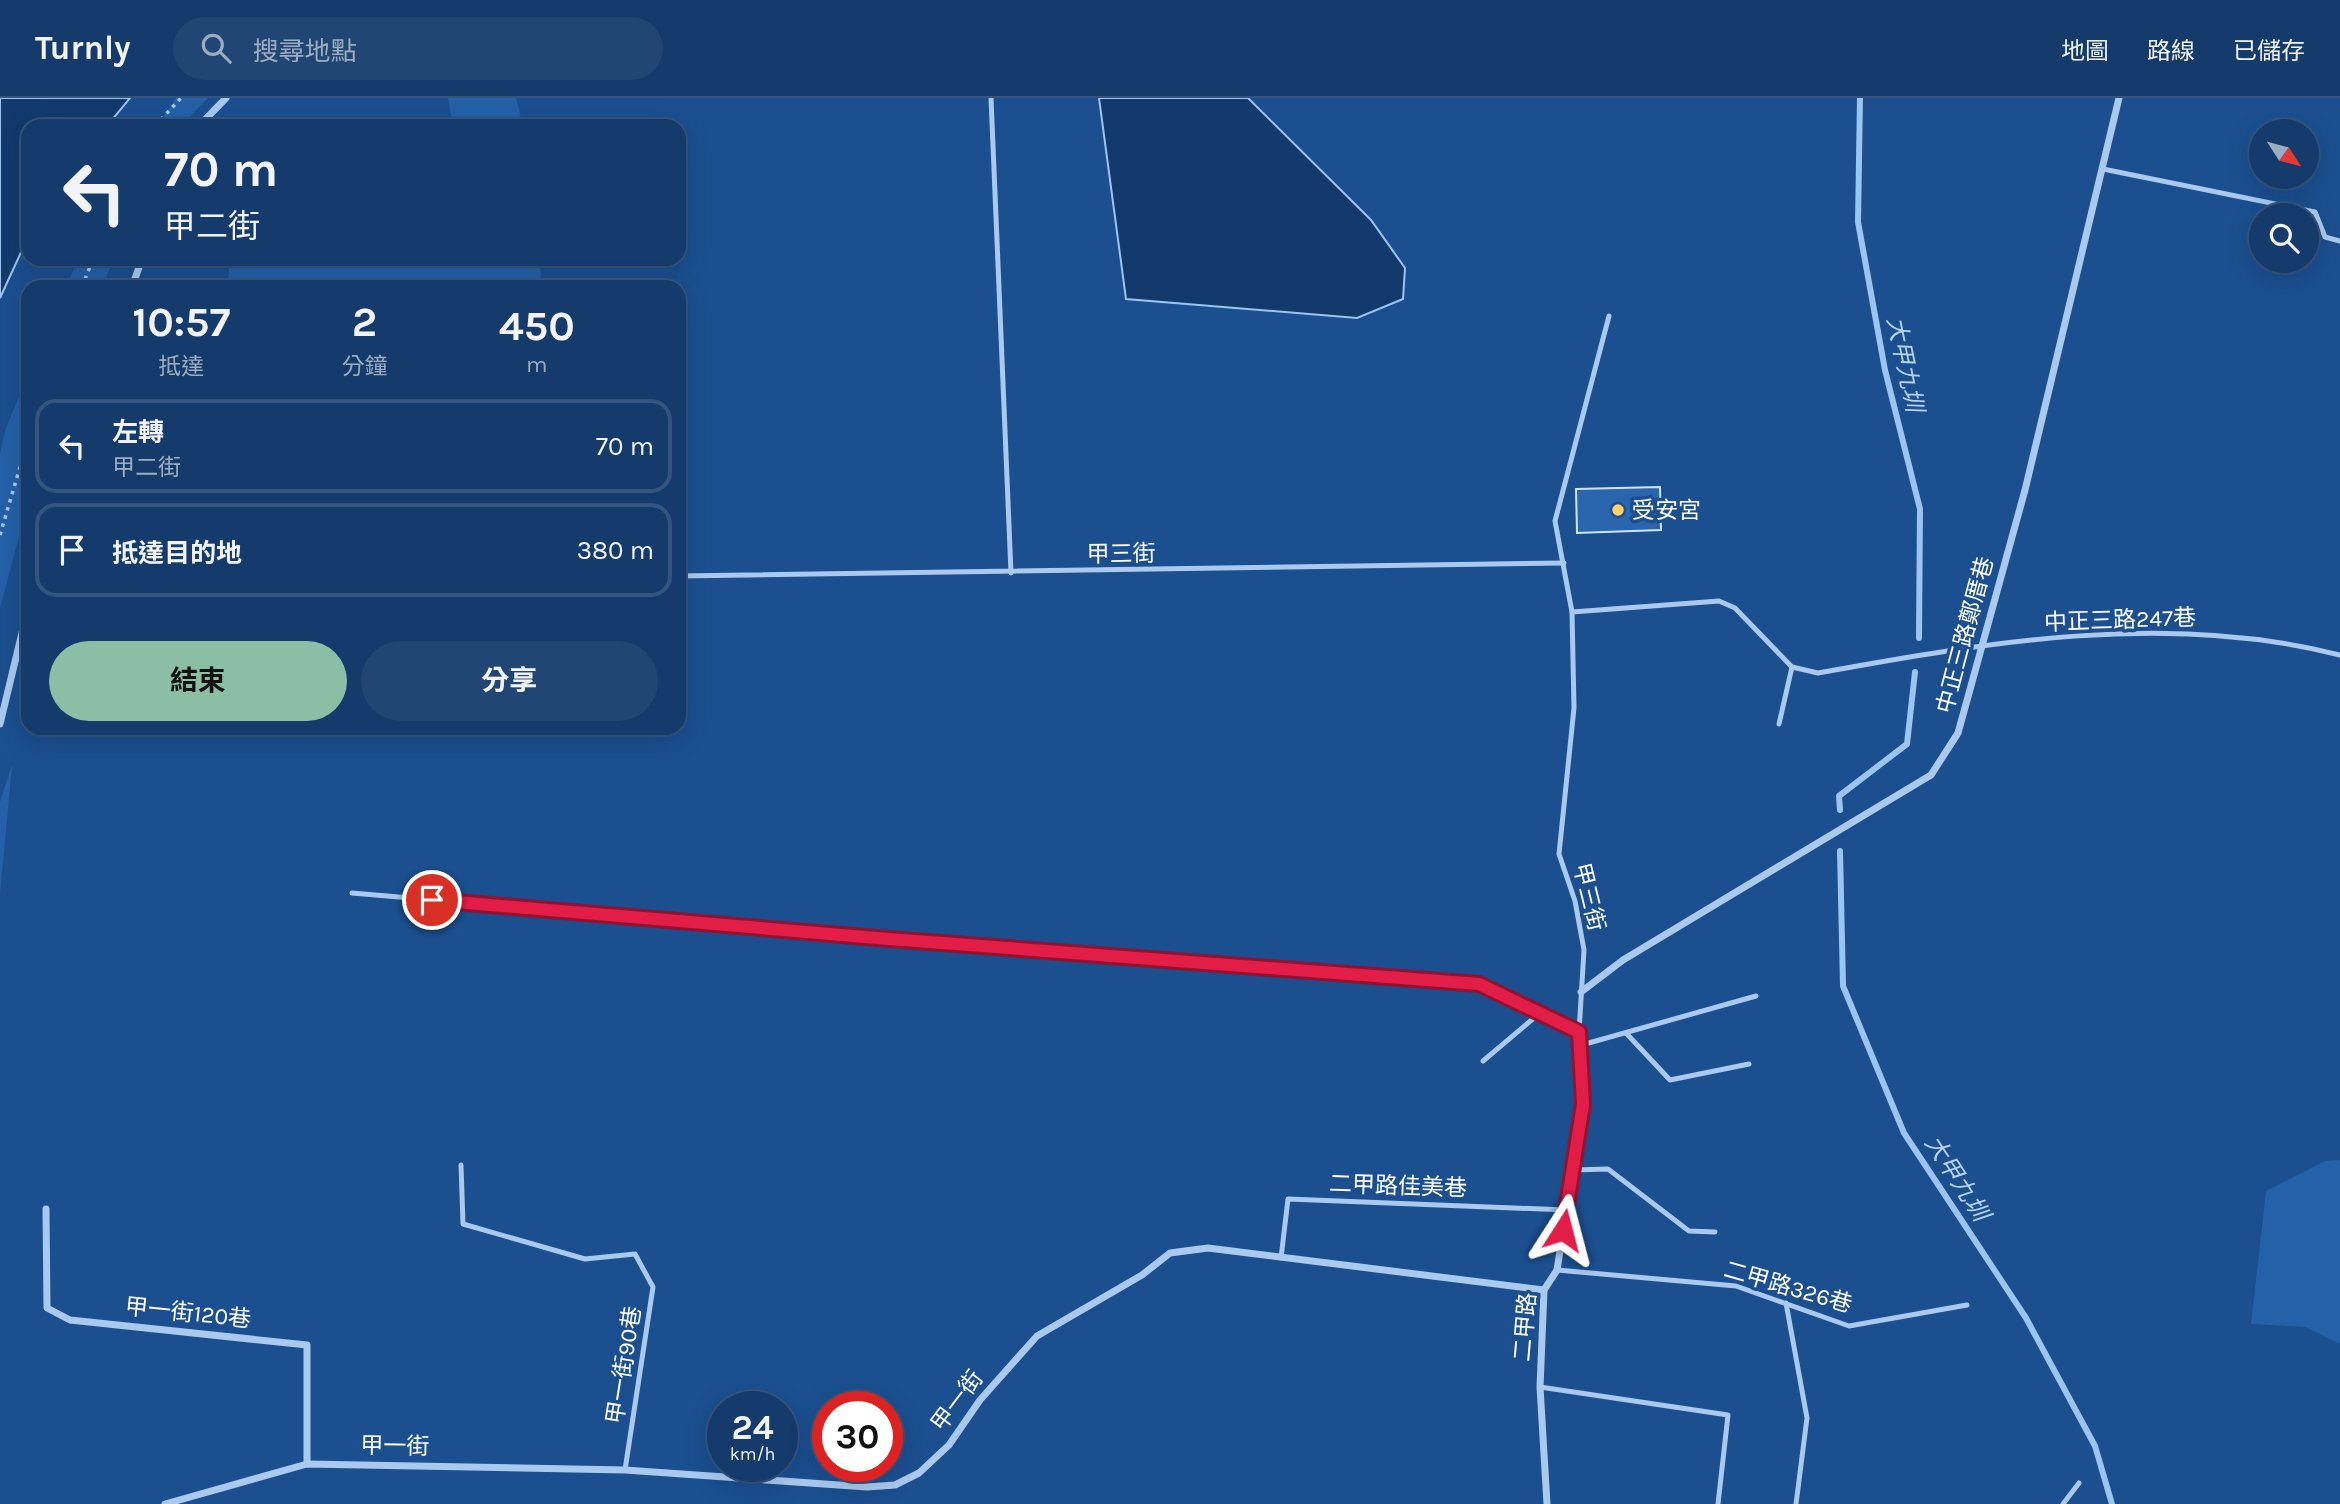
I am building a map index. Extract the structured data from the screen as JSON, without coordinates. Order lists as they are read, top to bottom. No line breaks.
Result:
{"streets":{"street":["中正三路鄭厝巷","甲一街120巷","二甲路","甲一街"],"lane":["甲三街","中正三路247巷","二甲路佳美巷","二甲路326巷","甲一街90巷"]},"crossings":[["甲三街","中正三路鄭厝巷"],["甲三街","二甲路"],["中正三路247巷","中正三路鄭厝巷"],["二甲路佳美巷","二甲路"],["二甲路佳美巷","甲一街"],["二甲路326巷","二甲路"],["甲一街120巷","甲一街"],["二甲路","甲一街"],["甲一街90巷","甲一街"]],"water":["大甲九圳"],"places":["受安宮"],"north":"bottom right","page":{"header":"Turnly","search":"搜尋地點","nav":["地圖","路線","已儲存"],"turn":["70 m","甲二街"],"eta":["10:57","抵達","2","分鐘","450","m"],"list":[{"name":"左轉","note":"甲二街","value":"70 m"},{"name":"抵達目的地","value":"380 m"}],"buttons":["結束","分享"],"speed":"24 km/h","limit":"30"}}
